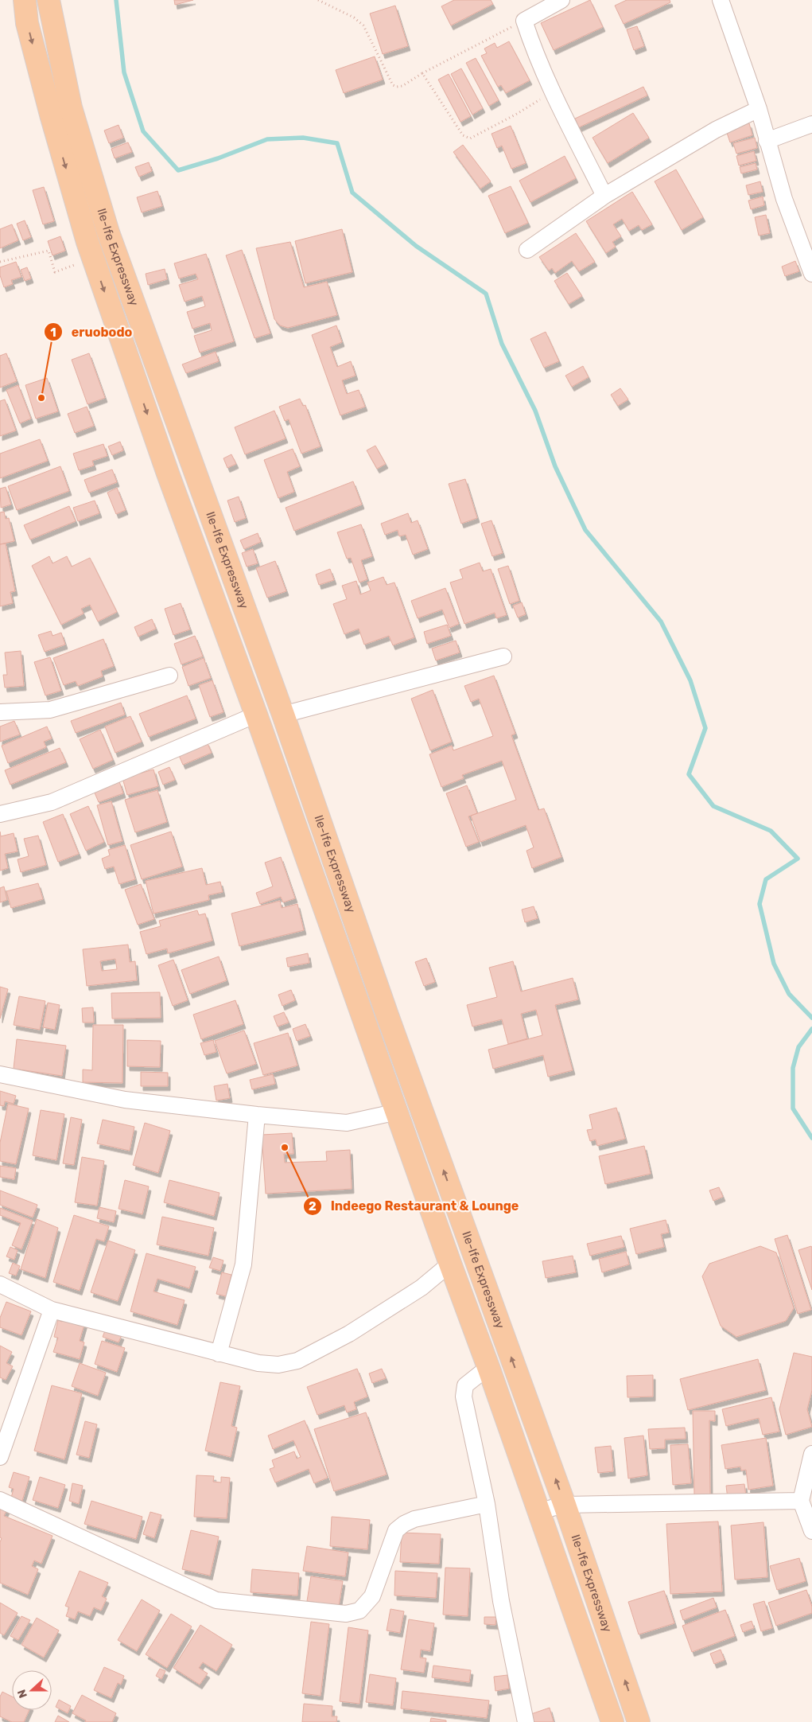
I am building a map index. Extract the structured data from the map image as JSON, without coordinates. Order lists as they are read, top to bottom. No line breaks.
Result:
{"streets":{"main road":["Ile-Ife Expressway"]},"places":["eruobodo","Indeego Restaurant & Lounge"],"north":"left"}
